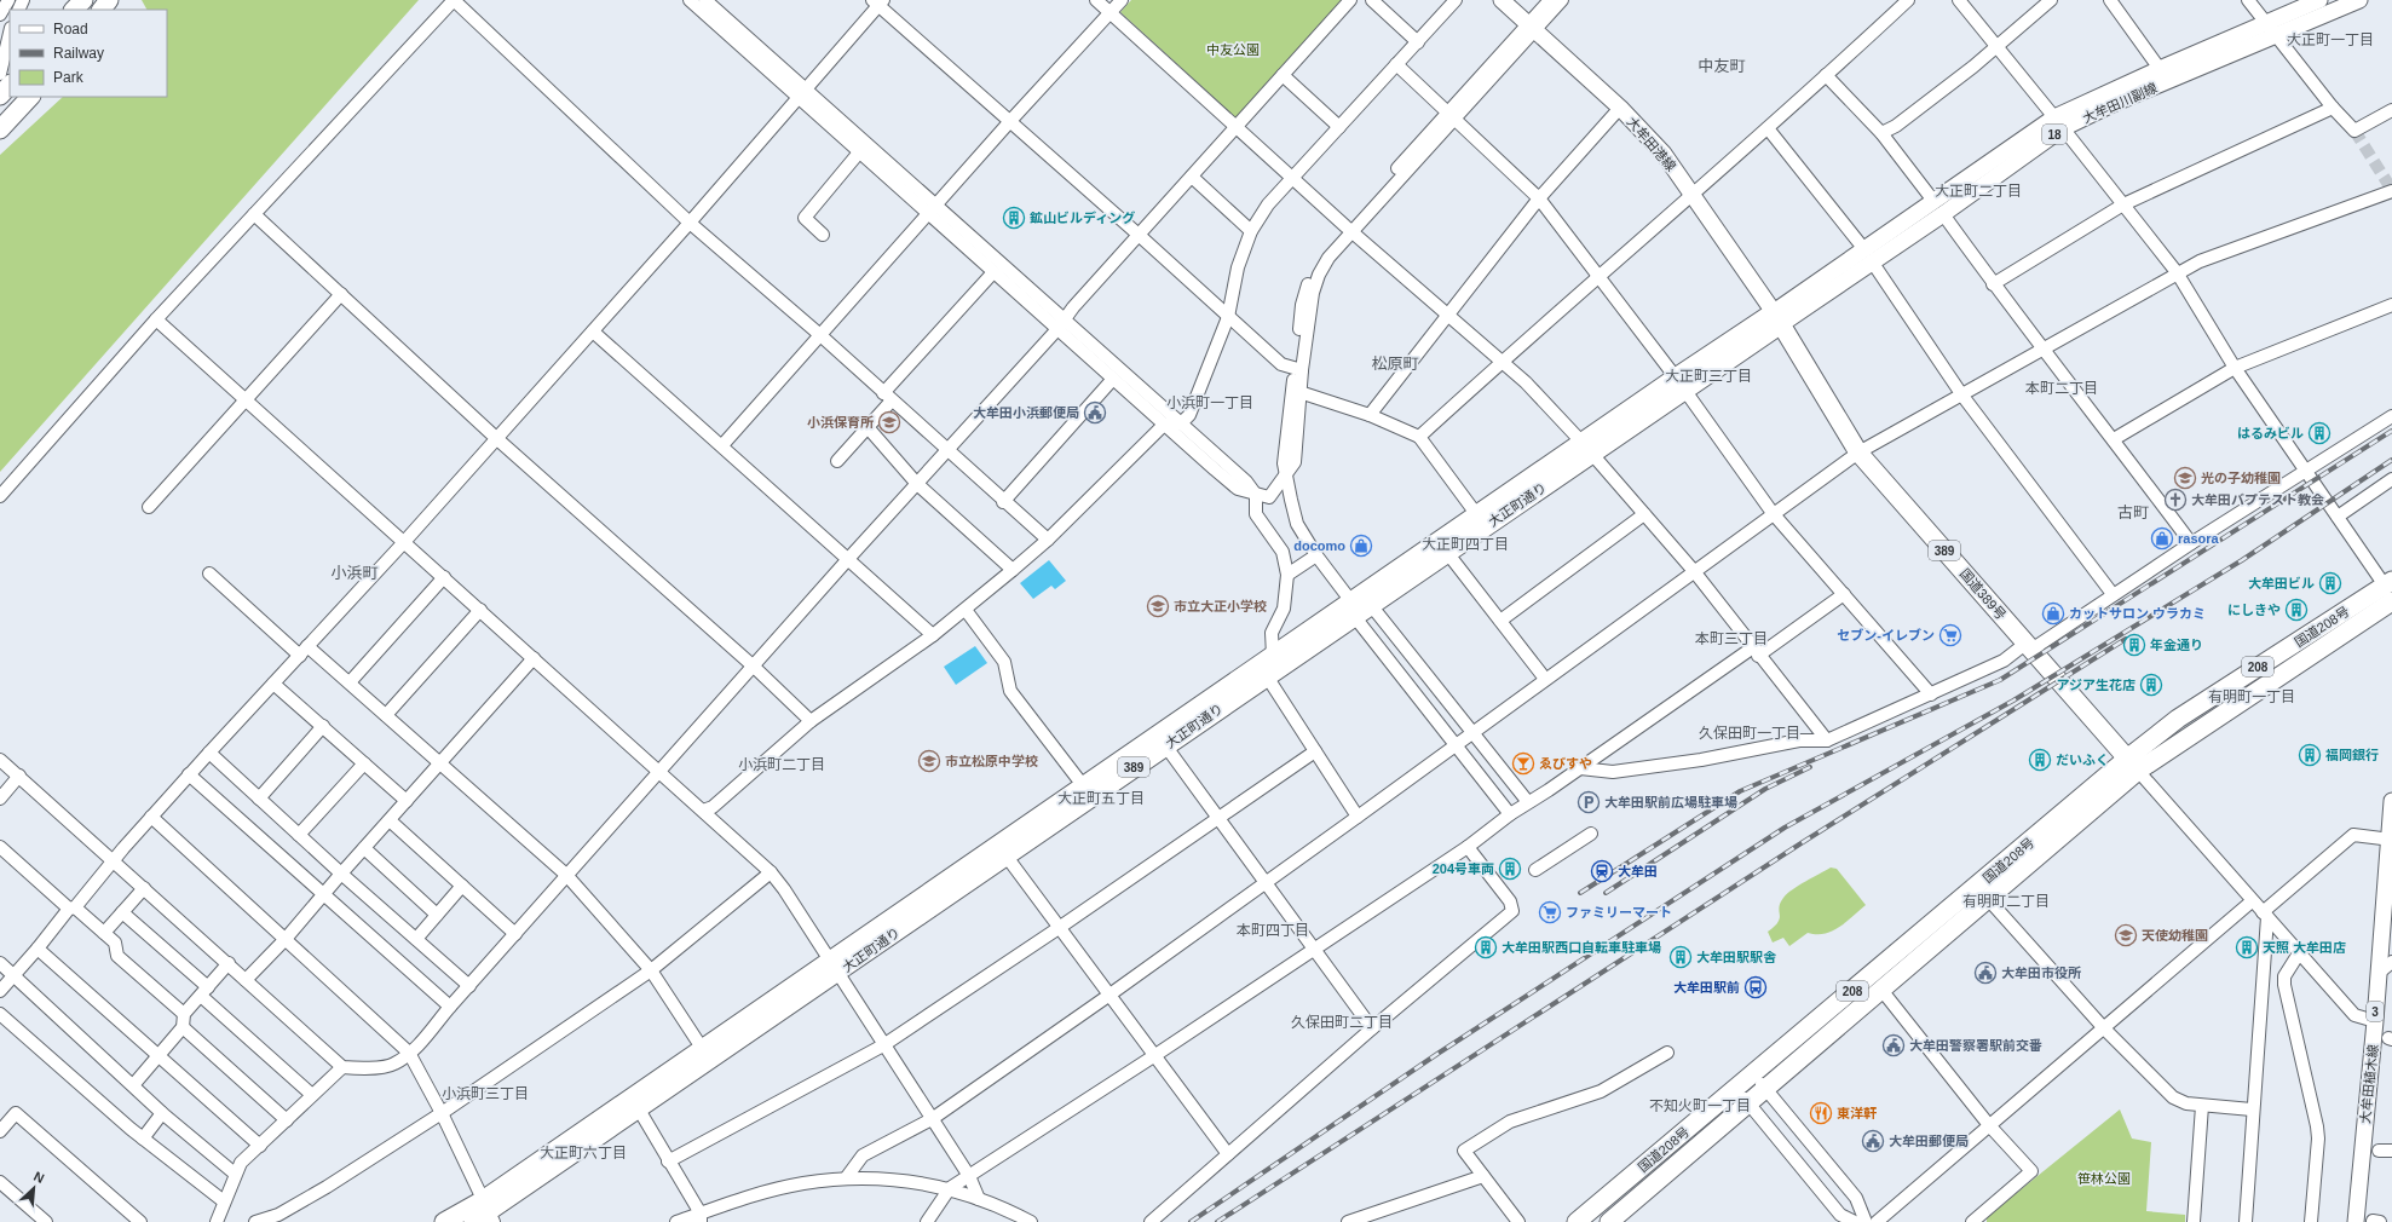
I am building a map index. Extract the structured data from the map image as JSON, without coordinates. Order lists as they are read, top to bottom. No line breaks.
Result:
{"streets":{"highway":["大正町通り","389","国道389号","国道208号","208"],"main road":["大牟田川副線","18","大牟田港線","3","大牟田植木線"]},"crossings":[["大牟田川副線","大牟田港線"],["大牟田川副線","大正町通り"],["大牟田川副線","国道389号"],["大牟田港線","大正町通り"],["大牟田港線","国道389号"],["大正町通り","389"],["大正町通り","国道389号"],["国道389号","国道208号"]],"districts":["大正町一丁目","中友町","大正町二丁目","松原町","大正町三丁目","本町二丁目","小浜町一丁目","古町","大正町四丁目","小浜町","本町三丁目","有明町一丁目","久保田町一丁目","小浜町二丁目","大正町五丁目","有明町二丁目","本町四丁目","久保田町二丁目","小浜町三丁目","不知火町一丁目","大正町六丁目"],"parks":["中友公園","笹林公園"],"places":{"building":["鉱山ビルディング","はるみビル","大牟田ビル","にしきや","年金通り","アジア生花店","福岡銀行","だいふく","204号車両","大牟田駅西口自転車駐車場","天照 大牟田店","大牟田駅駅舎"],"public building":["大牟田小浜郵便局","大牟田市役所","大牟田警察署駅前交番","大牟田郵便局"],"school or university":["小浜保育所","光の子幼稚園","市立大正小学校","市立松原中学校","天使幼稚園"],"church":["大牟田バプテスト教会"],"shop":["rasora","docomo","カットサロン ウラカミ"],"supermarket":["セブン-イレブン","ファミリーマート"],"bar":["ゑびすや"],"parking":["大牟田駅前広場駐車場"],"station":["大牟田"],"bus stop":["大牟田駅前"],"restaurant":["東洋軒"]},"legend":["Road","Railway","Park"],"north":"top right"}
